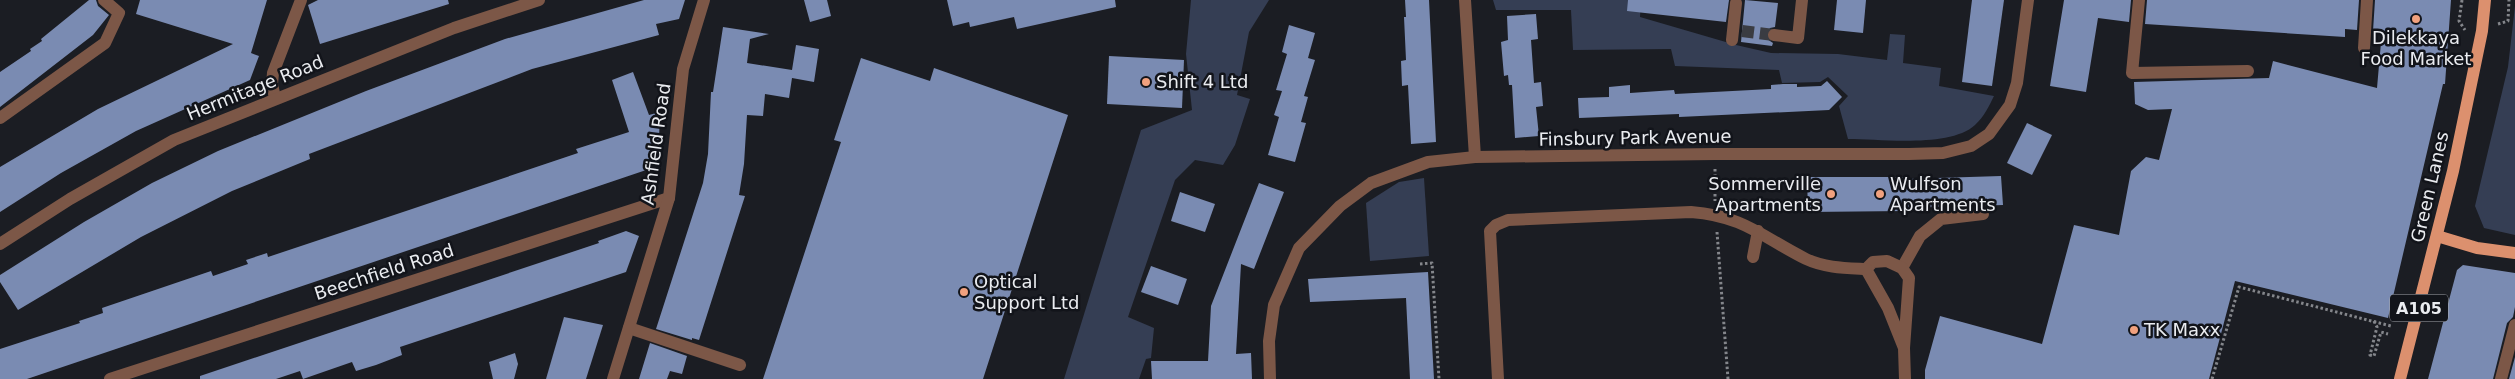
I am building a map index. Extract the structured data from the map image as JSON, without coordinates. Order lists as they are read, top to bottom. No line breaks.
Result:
{"streets":{"main road":["Green Lanes","A105"],"street":["Hermitage Road","Finsbury Park Avenue","Ashfield Road","Beechfield Road"]},"crossings":[["Ashfield Road","Beechfield Road"]],"places":["Dilekkaya Food Market","Shift 4 Ltd","Sommerville Apartments","Wulfson Apartments","Optical Support Ltd","TK Maxx"]}
